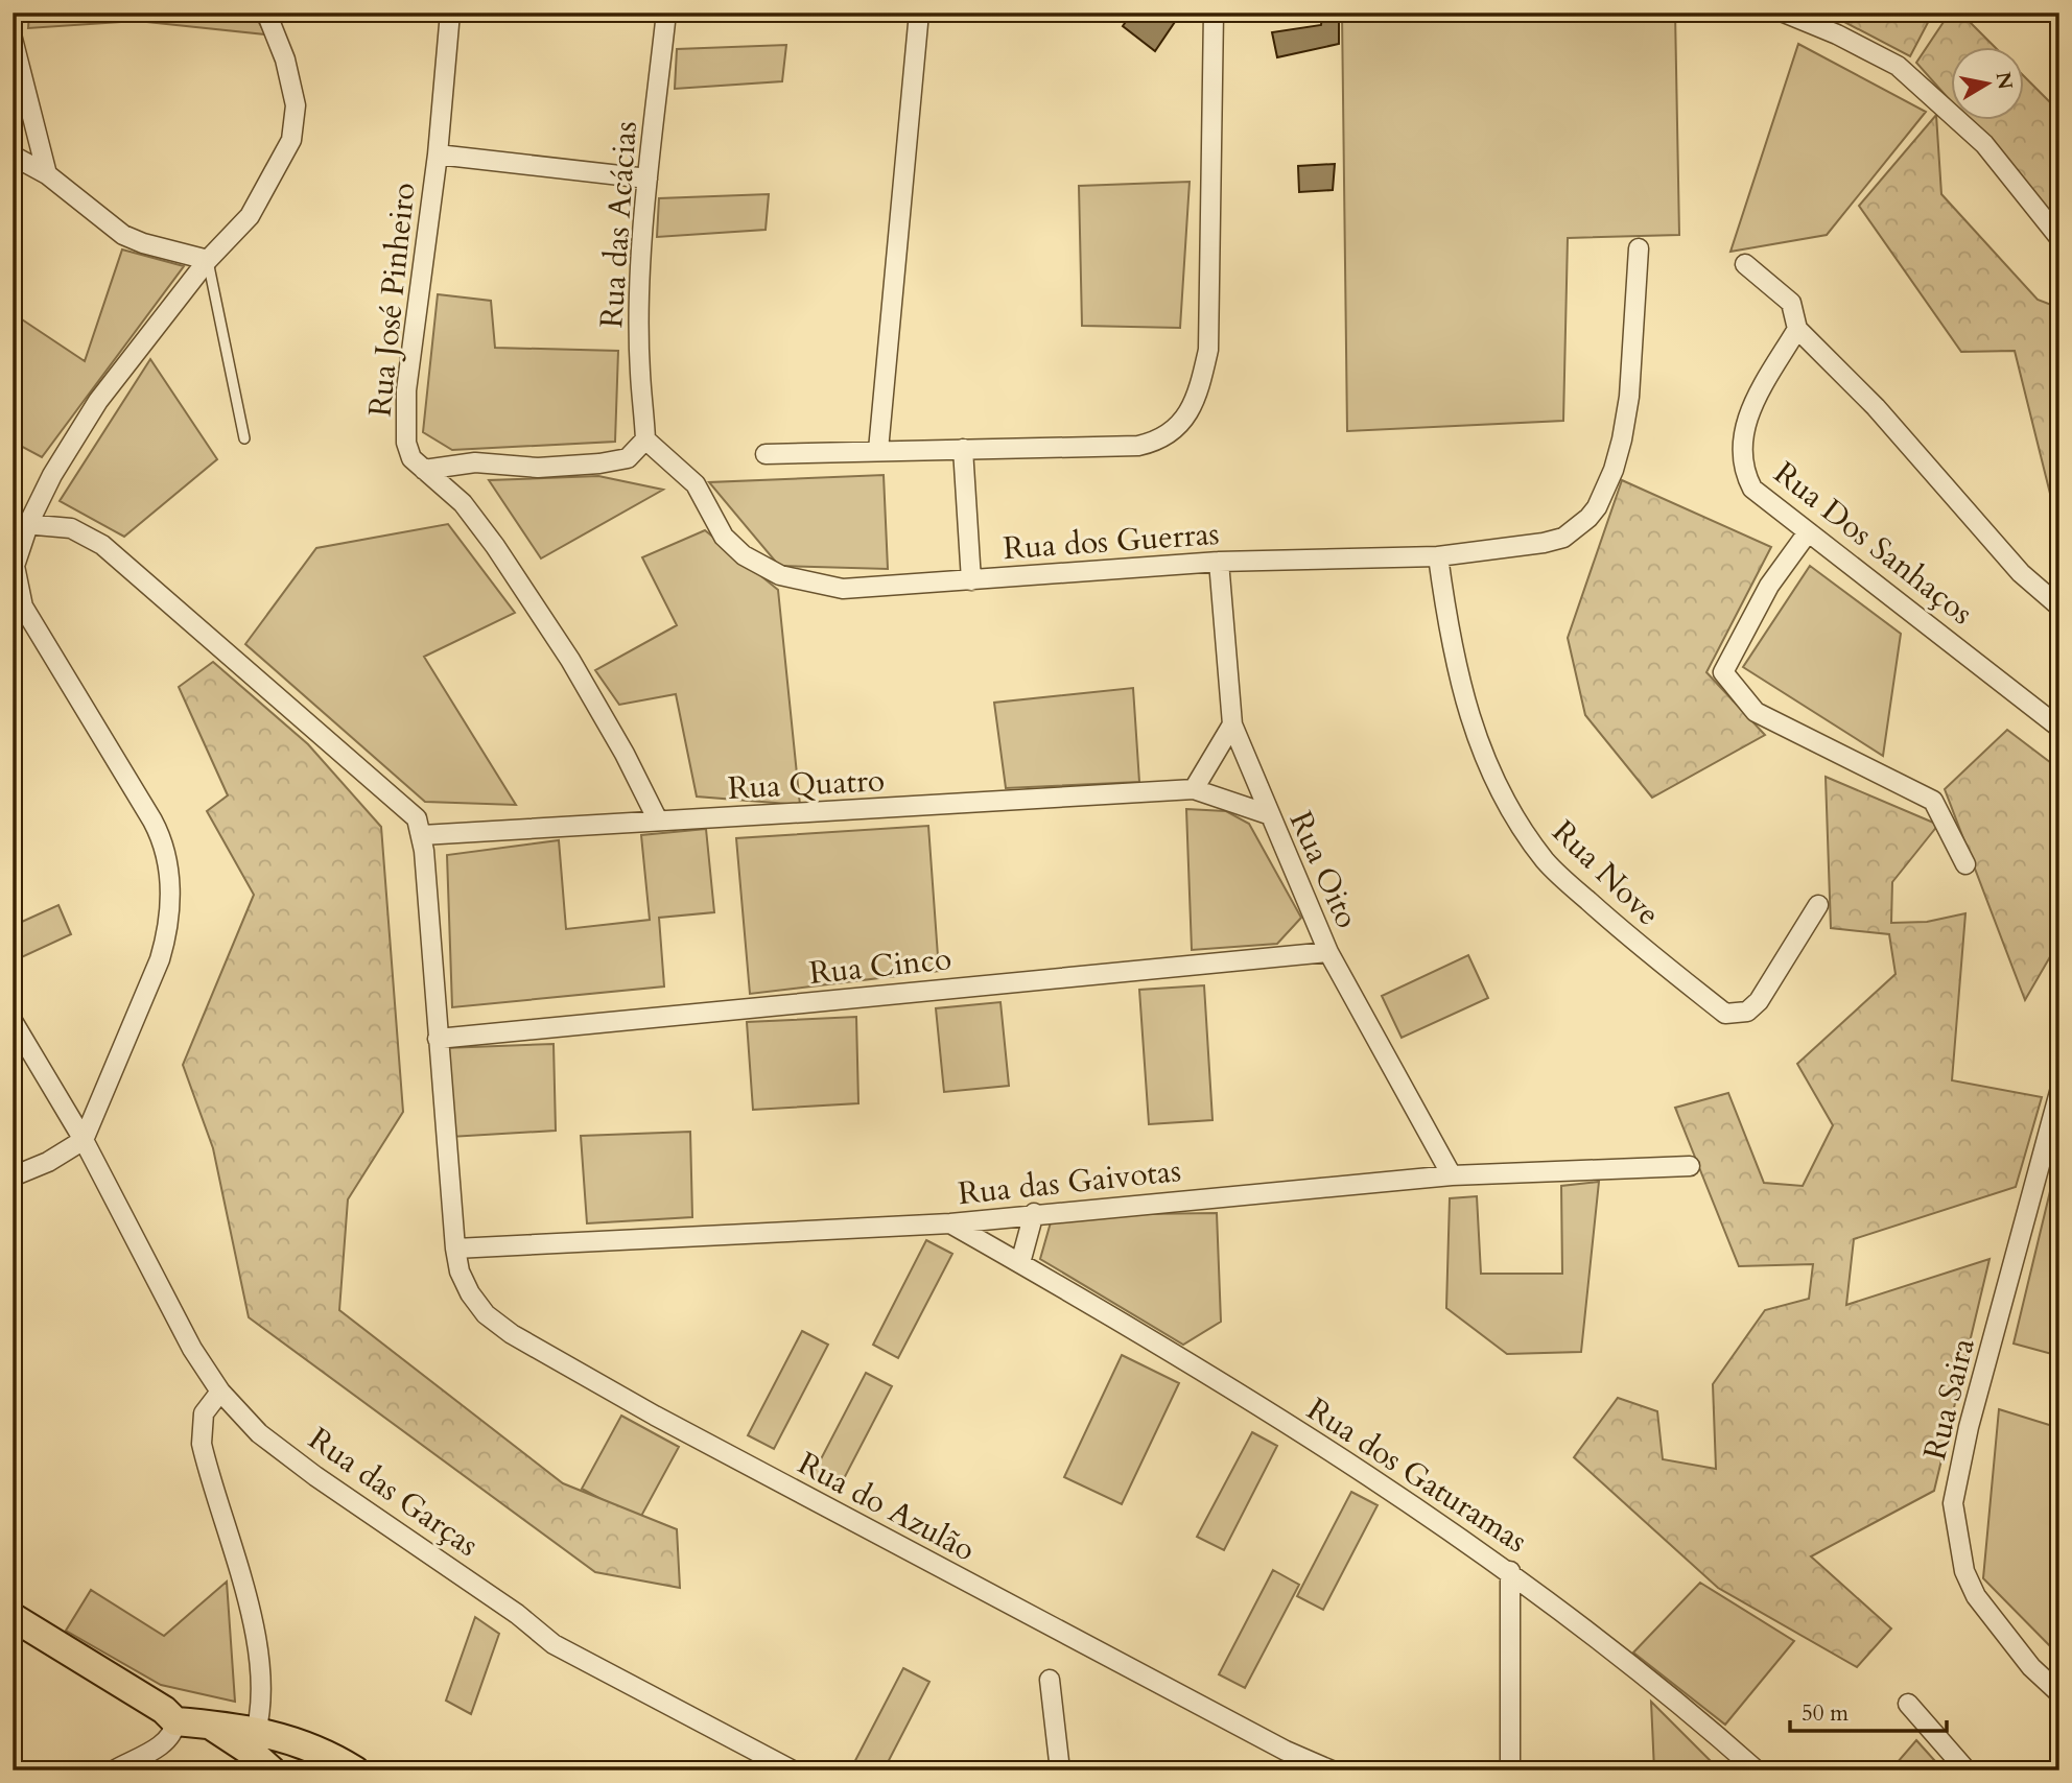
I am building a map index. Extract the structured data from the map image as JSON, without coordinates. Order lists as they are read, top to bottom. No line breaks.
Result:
{"streets":{"street":["Rua das Acácias","Rua José Pinheiro","Rua dos Guerras","Rua Dos Sanhaços","Rua Quatro","Rua Oito","Rua Nove","Rua Cinco","Rua das Gaivotas","Rua Saira","Rua dos Gaturamas","Rua das Garças","Rua do Azulão"]},"crossings":[["Rua das Acácias","Rua dos Guerras"],["Rua José Pinheiro","Rua Quatro"],["Rua dos Guerras","Rua Oito"],["Rua dos Guerras","Rua Nove"],["Rua Quatro","Rua Oito"],["Rua Quatro","Rua do Azulão"],["Rua Oito","Rua Cinco"],["Rua Oito","Rua das Gaivotas"],["Rua Cinco","Rua do Azulão"],["Rua das Gaivotas","Rua dos Gaturamas"],["Rua das Gaivotas","Rua do Azulão"]],"scale_bar":"50 m","north":"right"}
